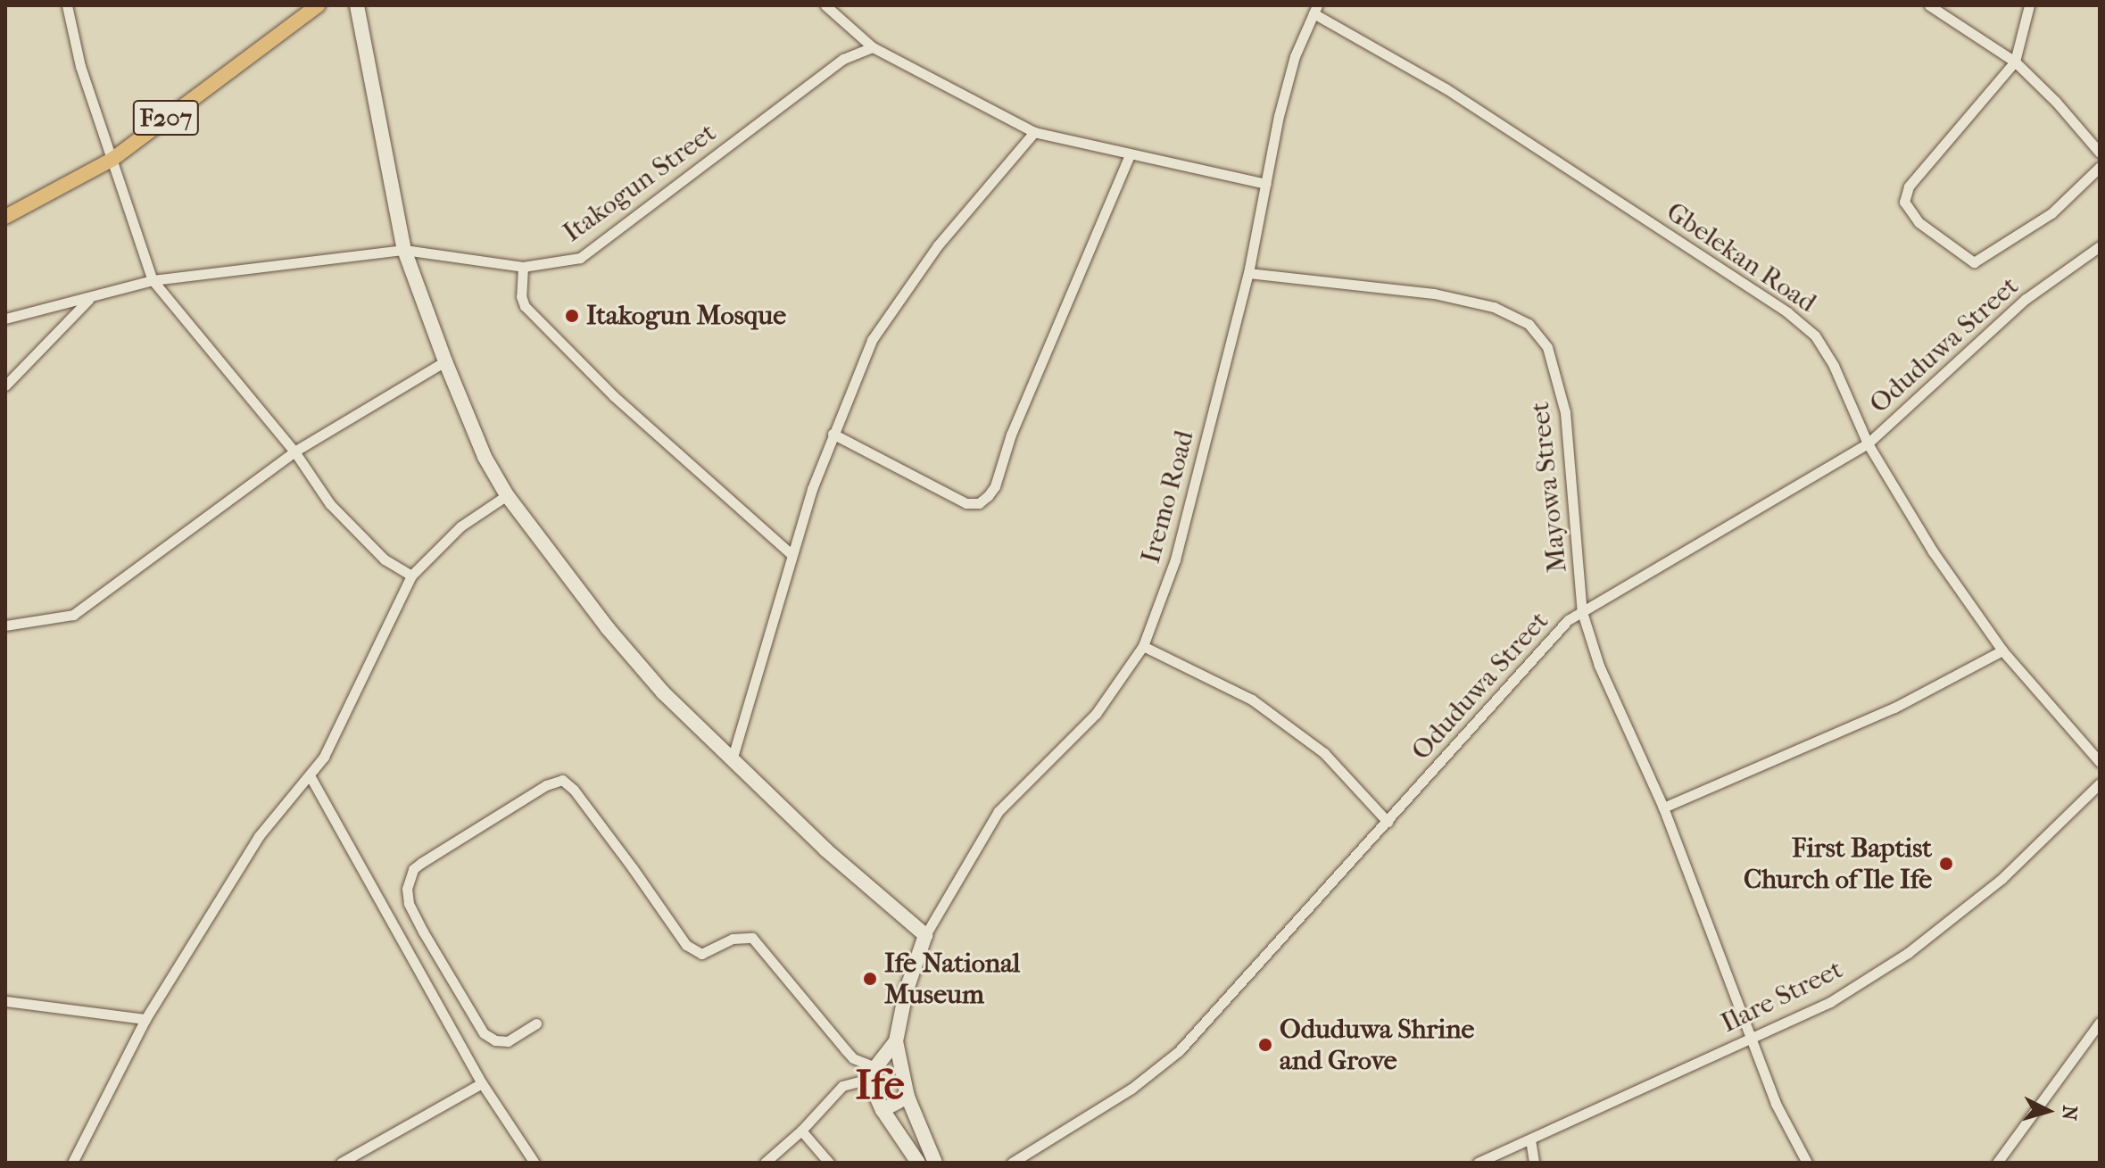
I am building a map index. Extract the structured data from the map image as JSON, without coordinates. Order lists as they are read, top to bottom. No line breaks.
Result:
{"streets":{"main road":["F207"],"street":["Itakogun Street","Gbelekan Road","Oduduwa Street","Mayowa Street","Iremo Road","Ilare Street"]},"crossings":[["Gbelekan Road","Oduduwa Street"],["Gbelekan Road","Iremo Road"],["Oduduwa Street","Mayowa Street"],["Mayowa Street","Iremo Road"],["Mayowa Street","Ilare Street"]],"districts":["Ife"],"places":["Itakogun Mosque","First Baptist Church of Ile Ife","Ife National Museum","Oduduwa Shrine and Grove"],"north":"right"}
